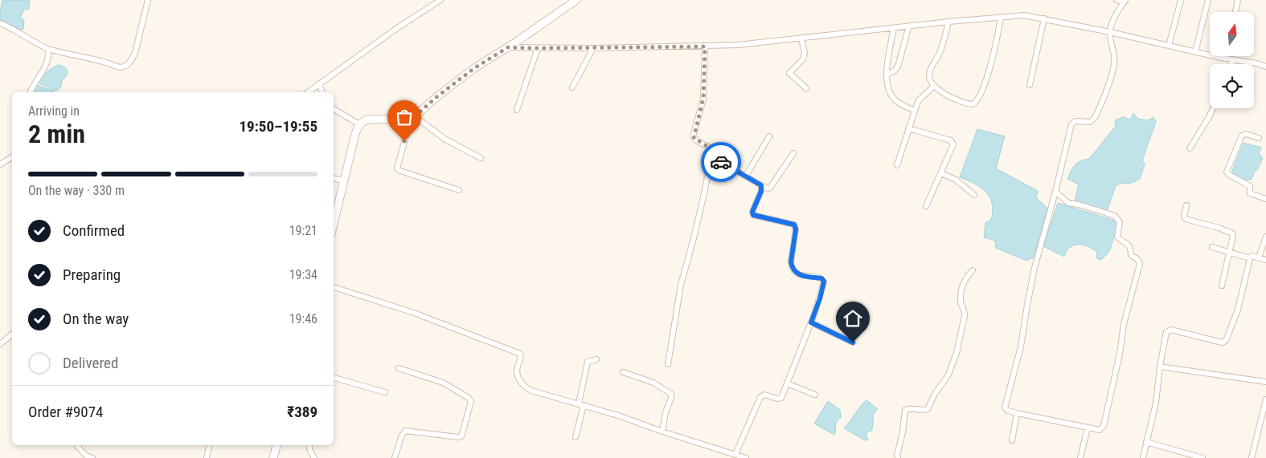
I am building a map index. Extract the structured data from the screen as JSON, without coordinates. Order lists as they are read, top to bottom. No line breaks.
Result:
{"north":"top","page":{"heading":["2 min","Arriving in","19:50–19:55"],"panel":["Order #9074","₹389"],"bar":"On the way · 330 m","list":[["Confirmed","19:21"],["Preparing","19:34"],["On the way","19:46"],"Delivered"]}}
